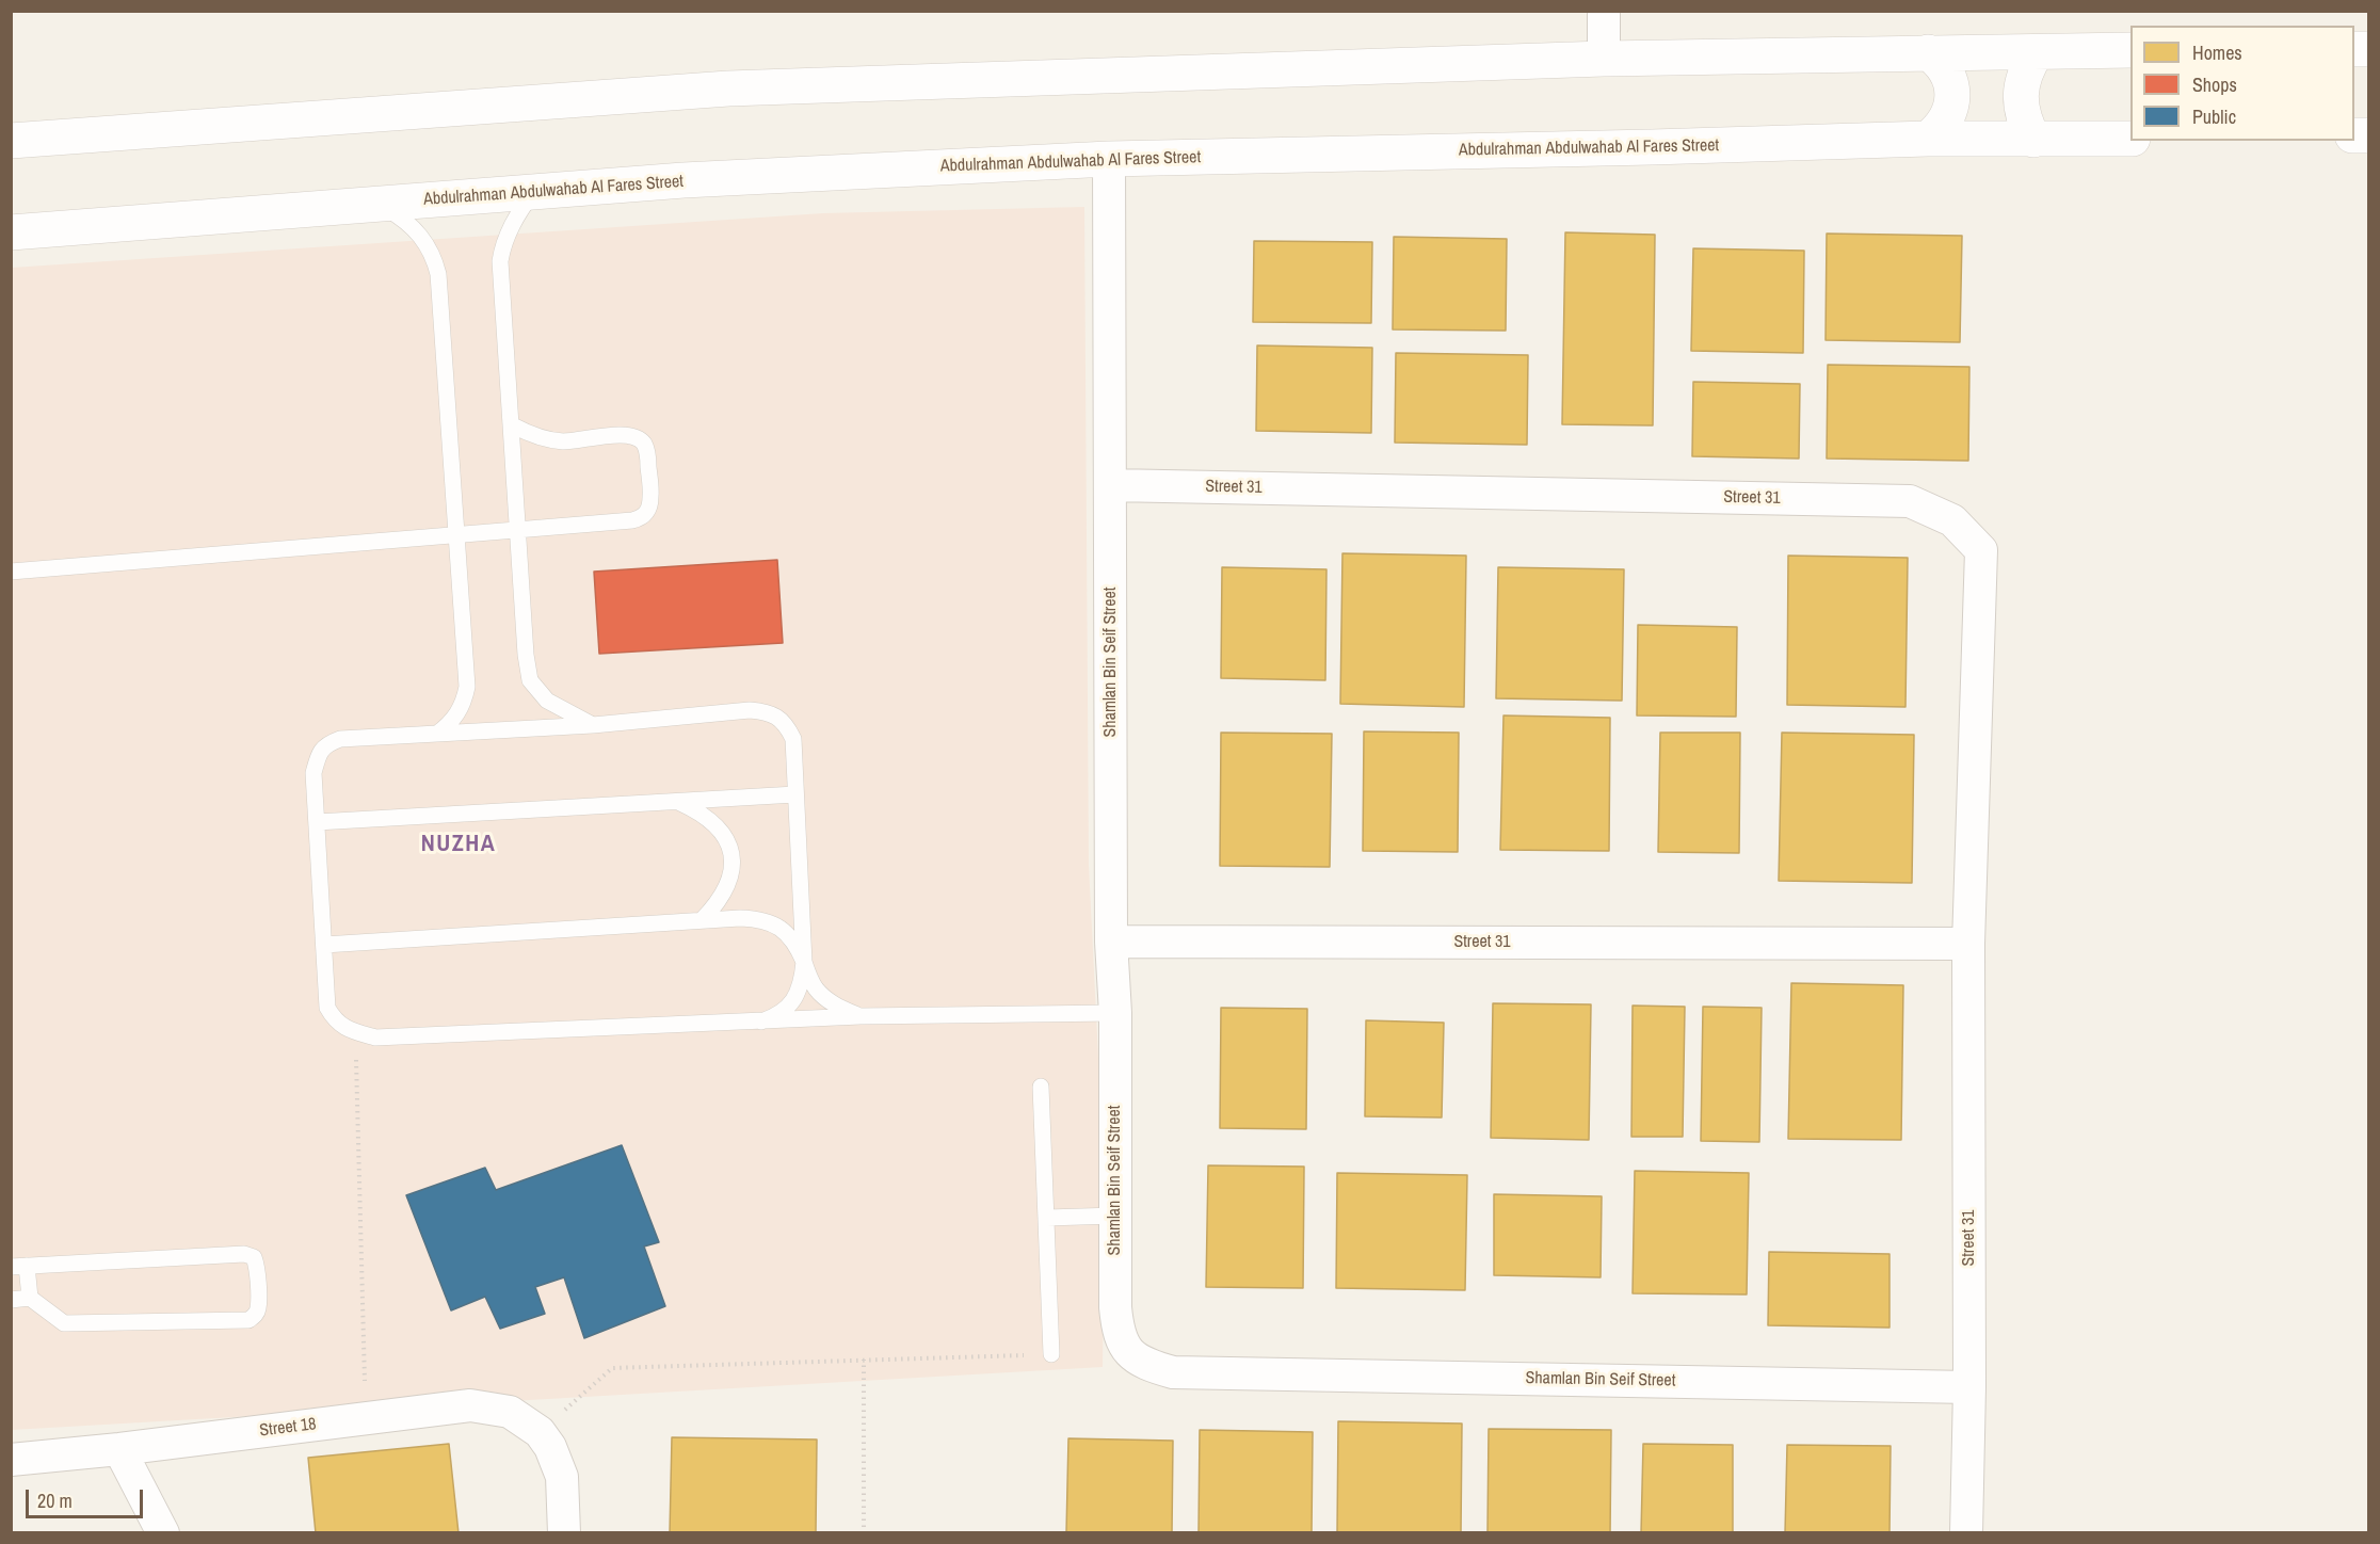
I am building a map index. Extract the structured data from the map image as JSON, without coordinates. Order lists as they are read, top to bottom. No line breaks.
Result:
{"streets":{"street":["Abdulrahman Abdulwahab Al Fares Street","Street 31","Shamlan Bin Seif Street","Street 18"]},"crossings":[["Abdulrahman Abdulwahab Al Fares Street","Shamlan Bin Seif Street"],["Street 31","Shamlan Bin Seif Street"]],"districts":["NUZHA"],"legend":["Homes","Shops","Public"],"scale_bar":"20 m"}
